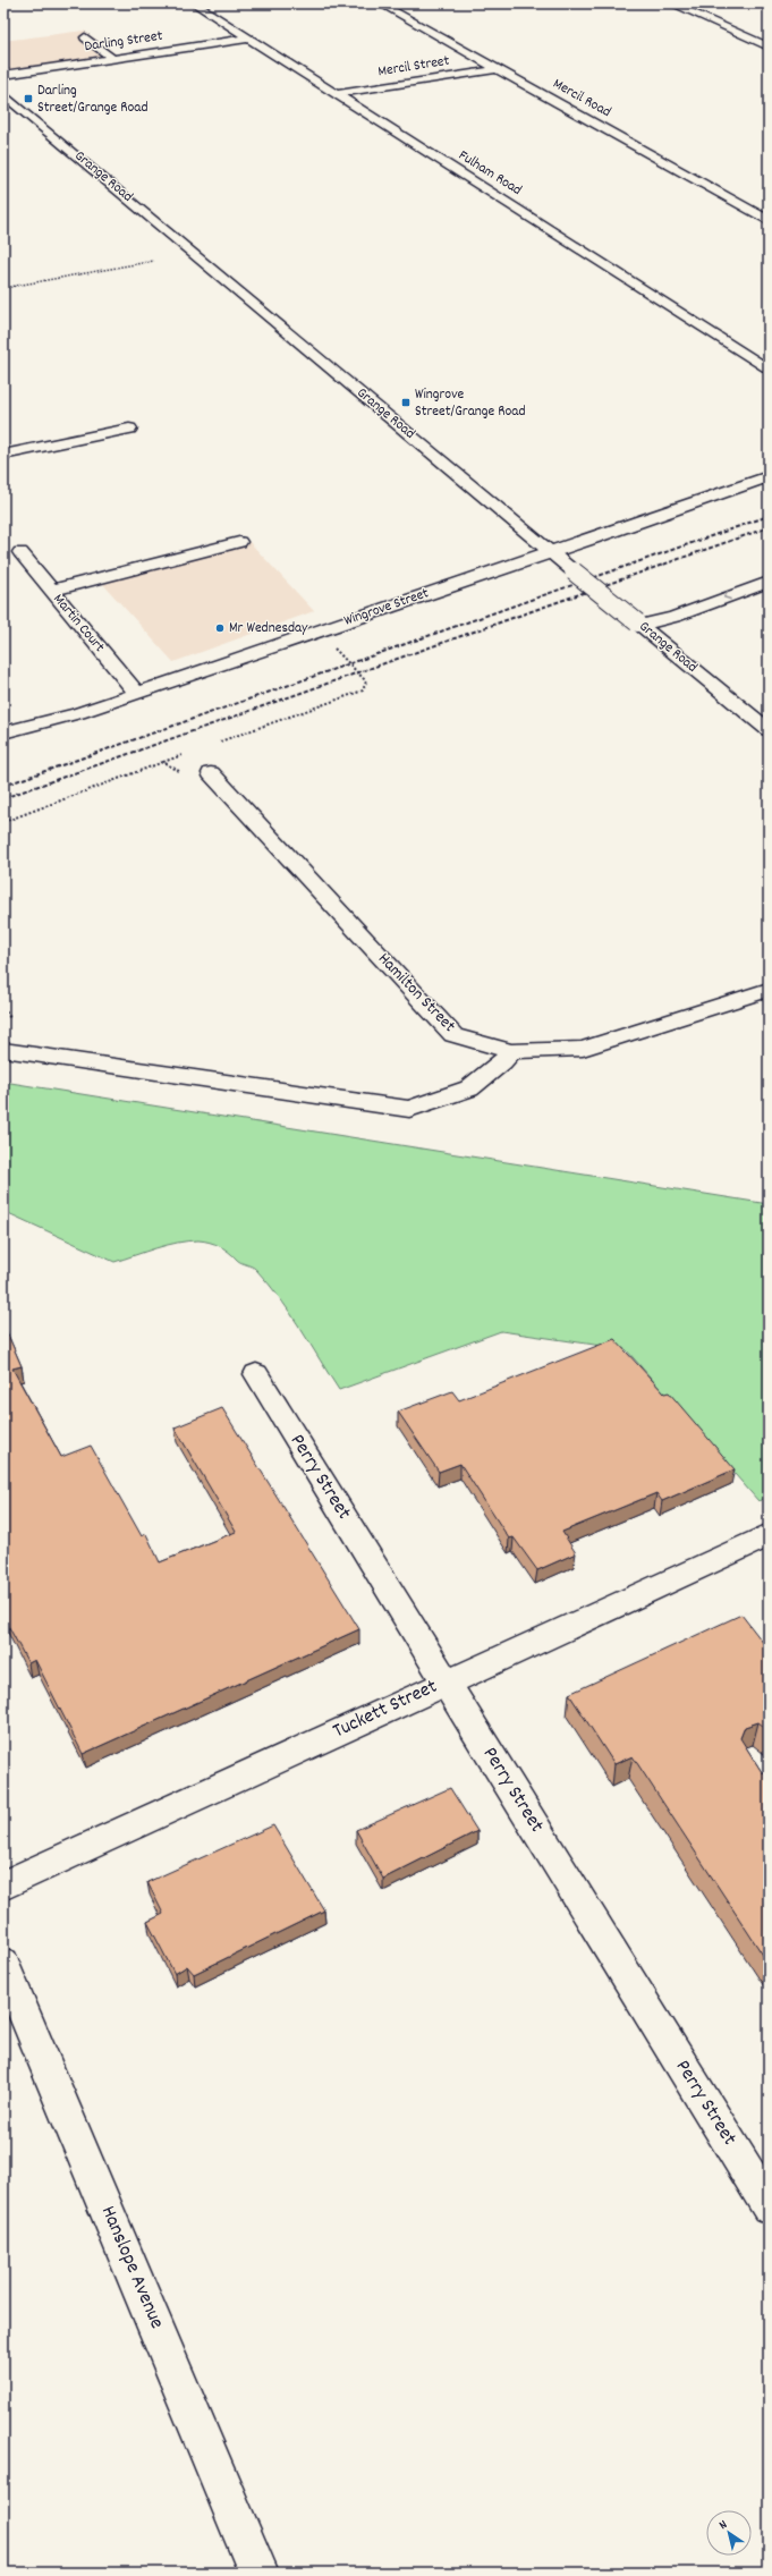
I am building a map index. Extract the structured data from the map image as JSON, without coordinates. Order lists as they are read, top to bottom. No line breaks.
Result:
{"streets":{"street":["Darling Street","Mercil Street","Mercil Road","Fulham Road","Grange Road","Wingrove Street","Martin Court","Hamilton Street","Perry Street","Tuckett Street","Hanslope Avenue"]},"crossings":[["Darling Street","Fulham Road"],["Mercil Street","Mercil Road"],["Mercil Street","Fulham Road"],["Grange Road","Wingrove Street"],["Wingrove Street","Martin Court"],["Perry Street","Tuckett Street"]],"places":{"transit":["Darling Street/Grange Road","Wingrove Street/Grange Road"],"other":["Mr Wednesday"]},"north":"top left"}
